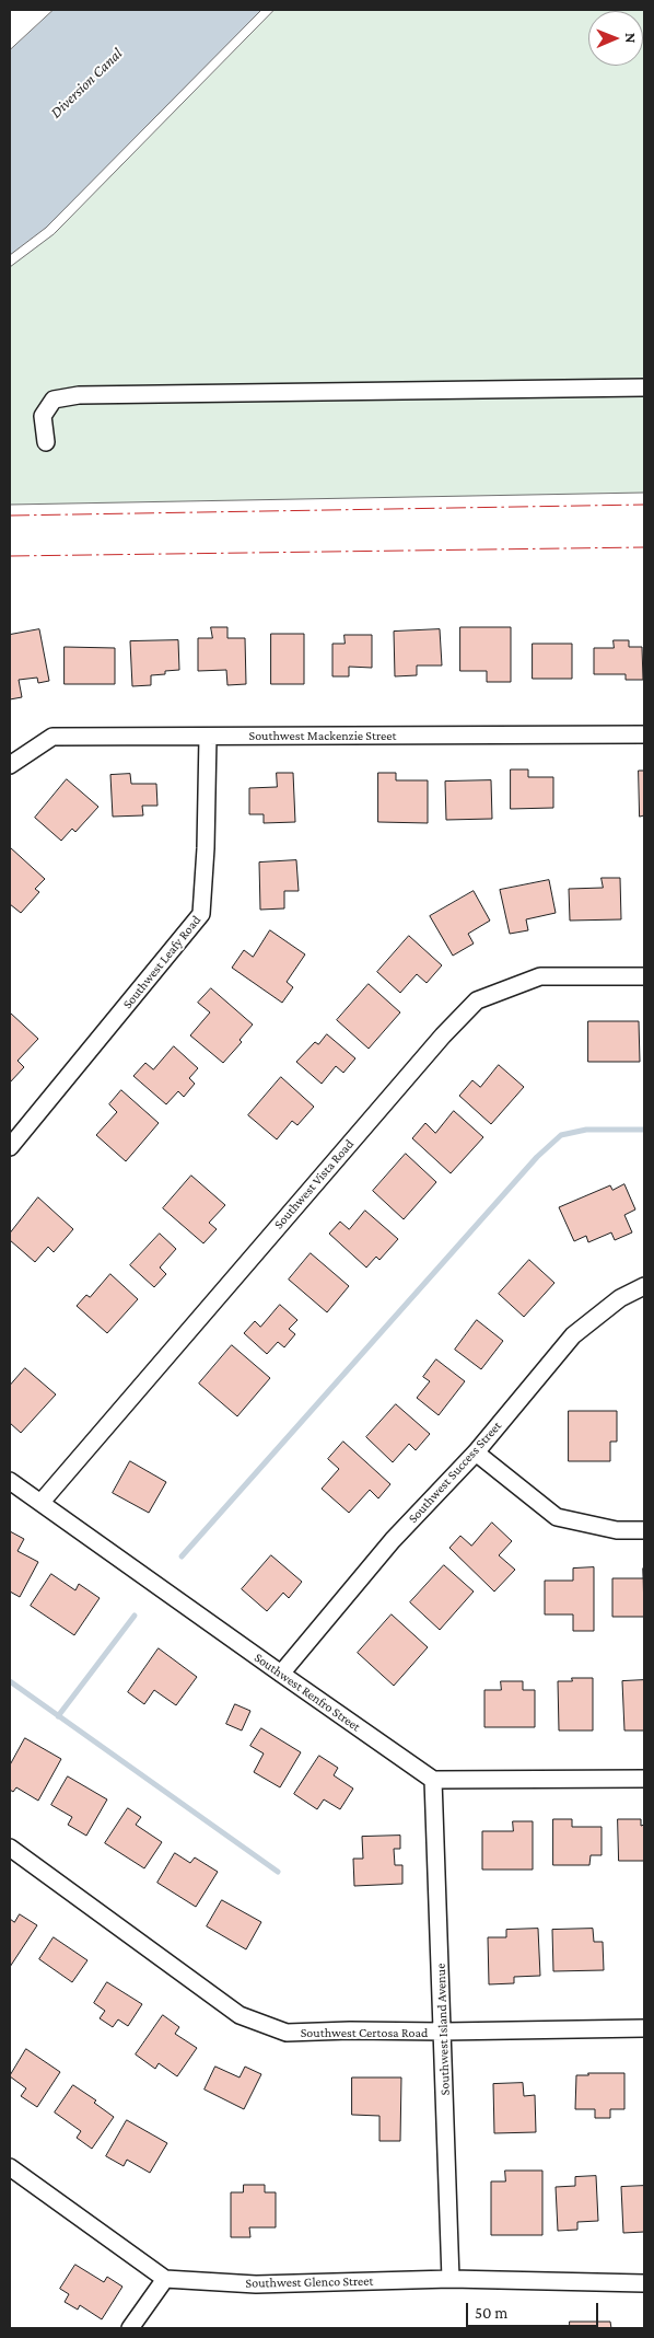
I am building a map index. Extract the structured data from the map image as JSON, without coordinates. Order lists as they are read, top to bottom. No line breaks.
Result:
{"streets":{"street":["Southwest Mackenzie Street","Southwest Leafy Road","Southwest Vista Road","Southwest Success Street","Southwest Renfro Street","Southwest Island Avenue","Southwest Certosa Road","Southwest Glenco Street"]},"crossings":[["Southwest Mackenzie Street","Southwest Leafy Road"],["Southwest Vista Road","Southwest Renfro Street"],["Southwest Success Street","Southwest Renfro Street"],["Southwest Renfro Street","Southwest Island Avenue"],["Southwest Island Avenue","Southwest Certosa Road"],["Southwest Island Avenue","Southwest Glenco Street"]],"water":["Diversion Canal"],"scale_bar":"50 m","north":"right"}
